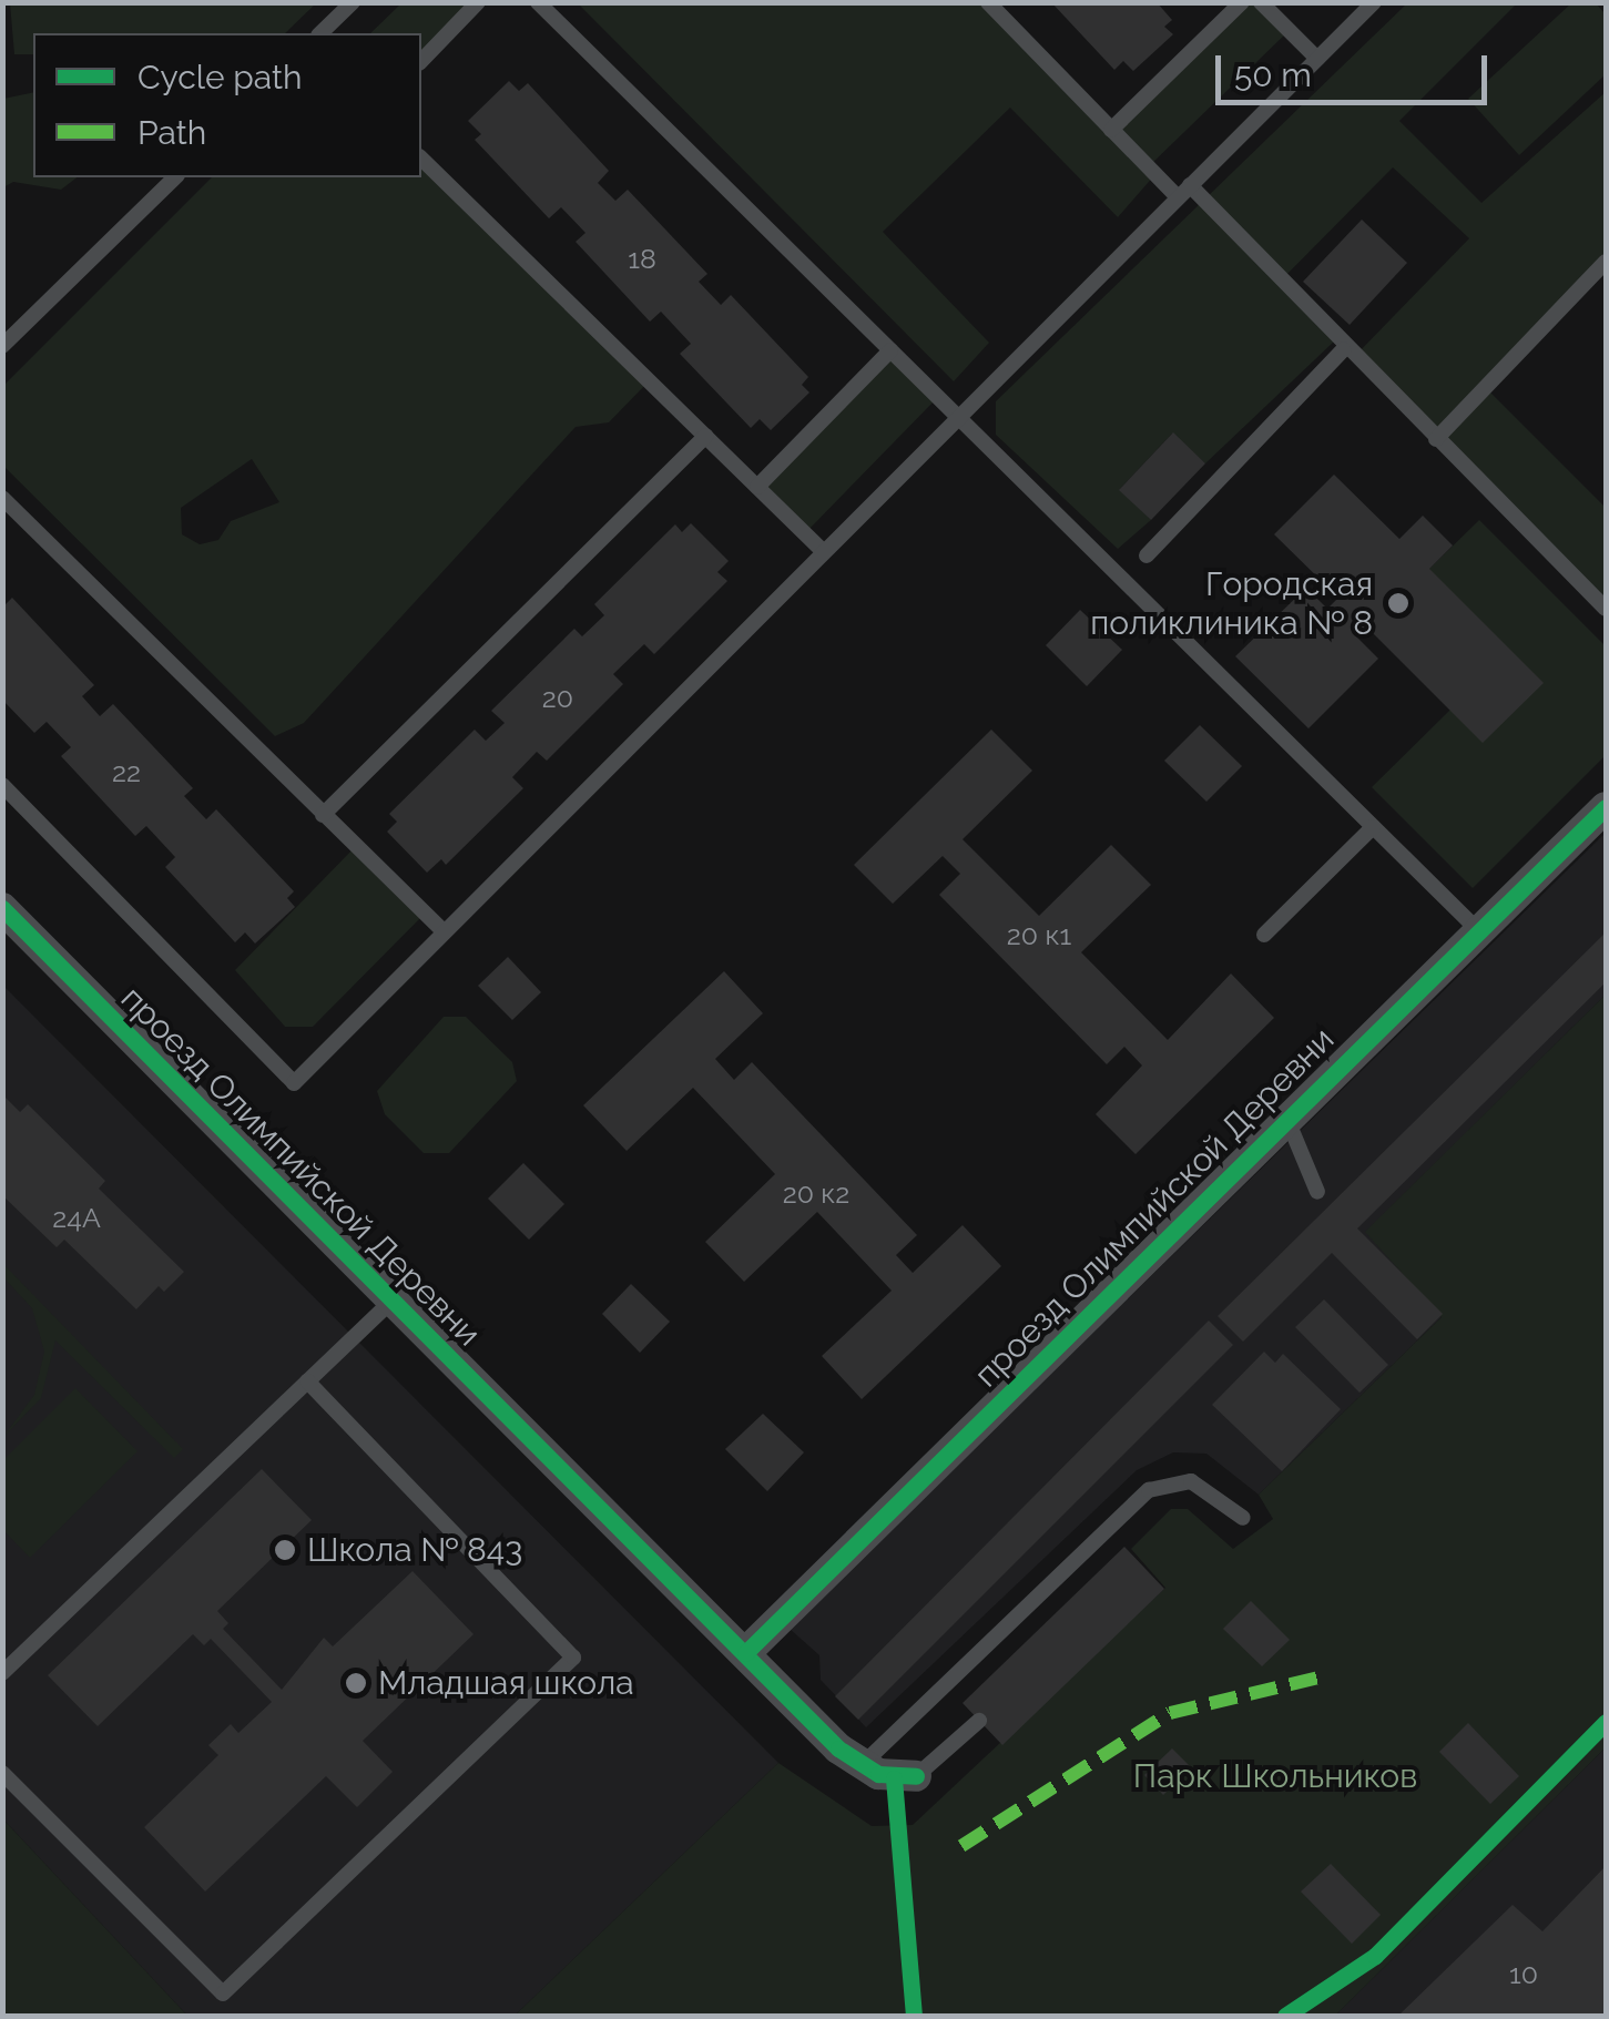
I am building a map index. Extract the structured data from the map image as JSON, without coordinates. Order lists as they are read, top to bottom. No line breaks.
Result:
{"streets":{"street":["проезд Олимпийской Деревни"]},"parks":["Парк Школьников"],"places":["Городская поликлиника № 8","Школа № 843","Младшая школа"],"house_numbers":["18","20","22","20 к1","20 к2","24А","10"],"legend":["Cycle path","Path"],"scale_bar":"50 m"}
